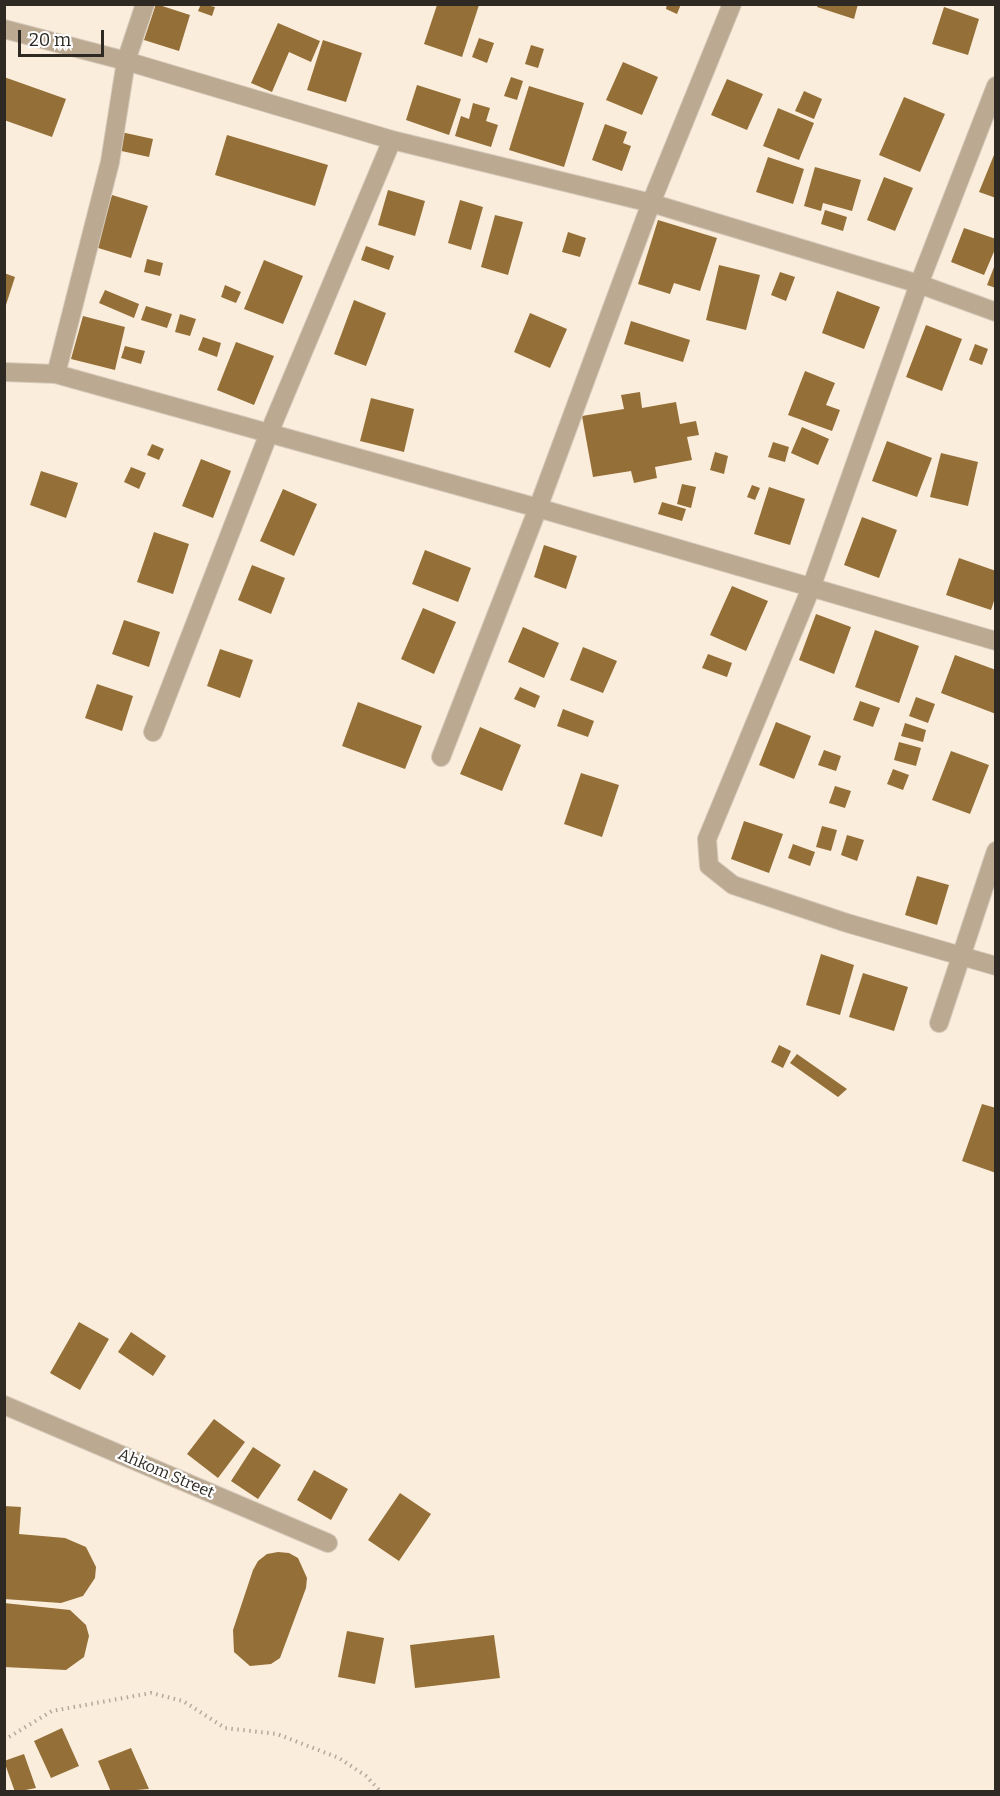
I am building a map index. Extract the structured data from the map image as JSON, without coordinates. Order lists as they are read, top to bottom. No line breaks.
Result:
{"streets":{"street":["Ahkom Street"]},"scale_bar":"20 m"}
